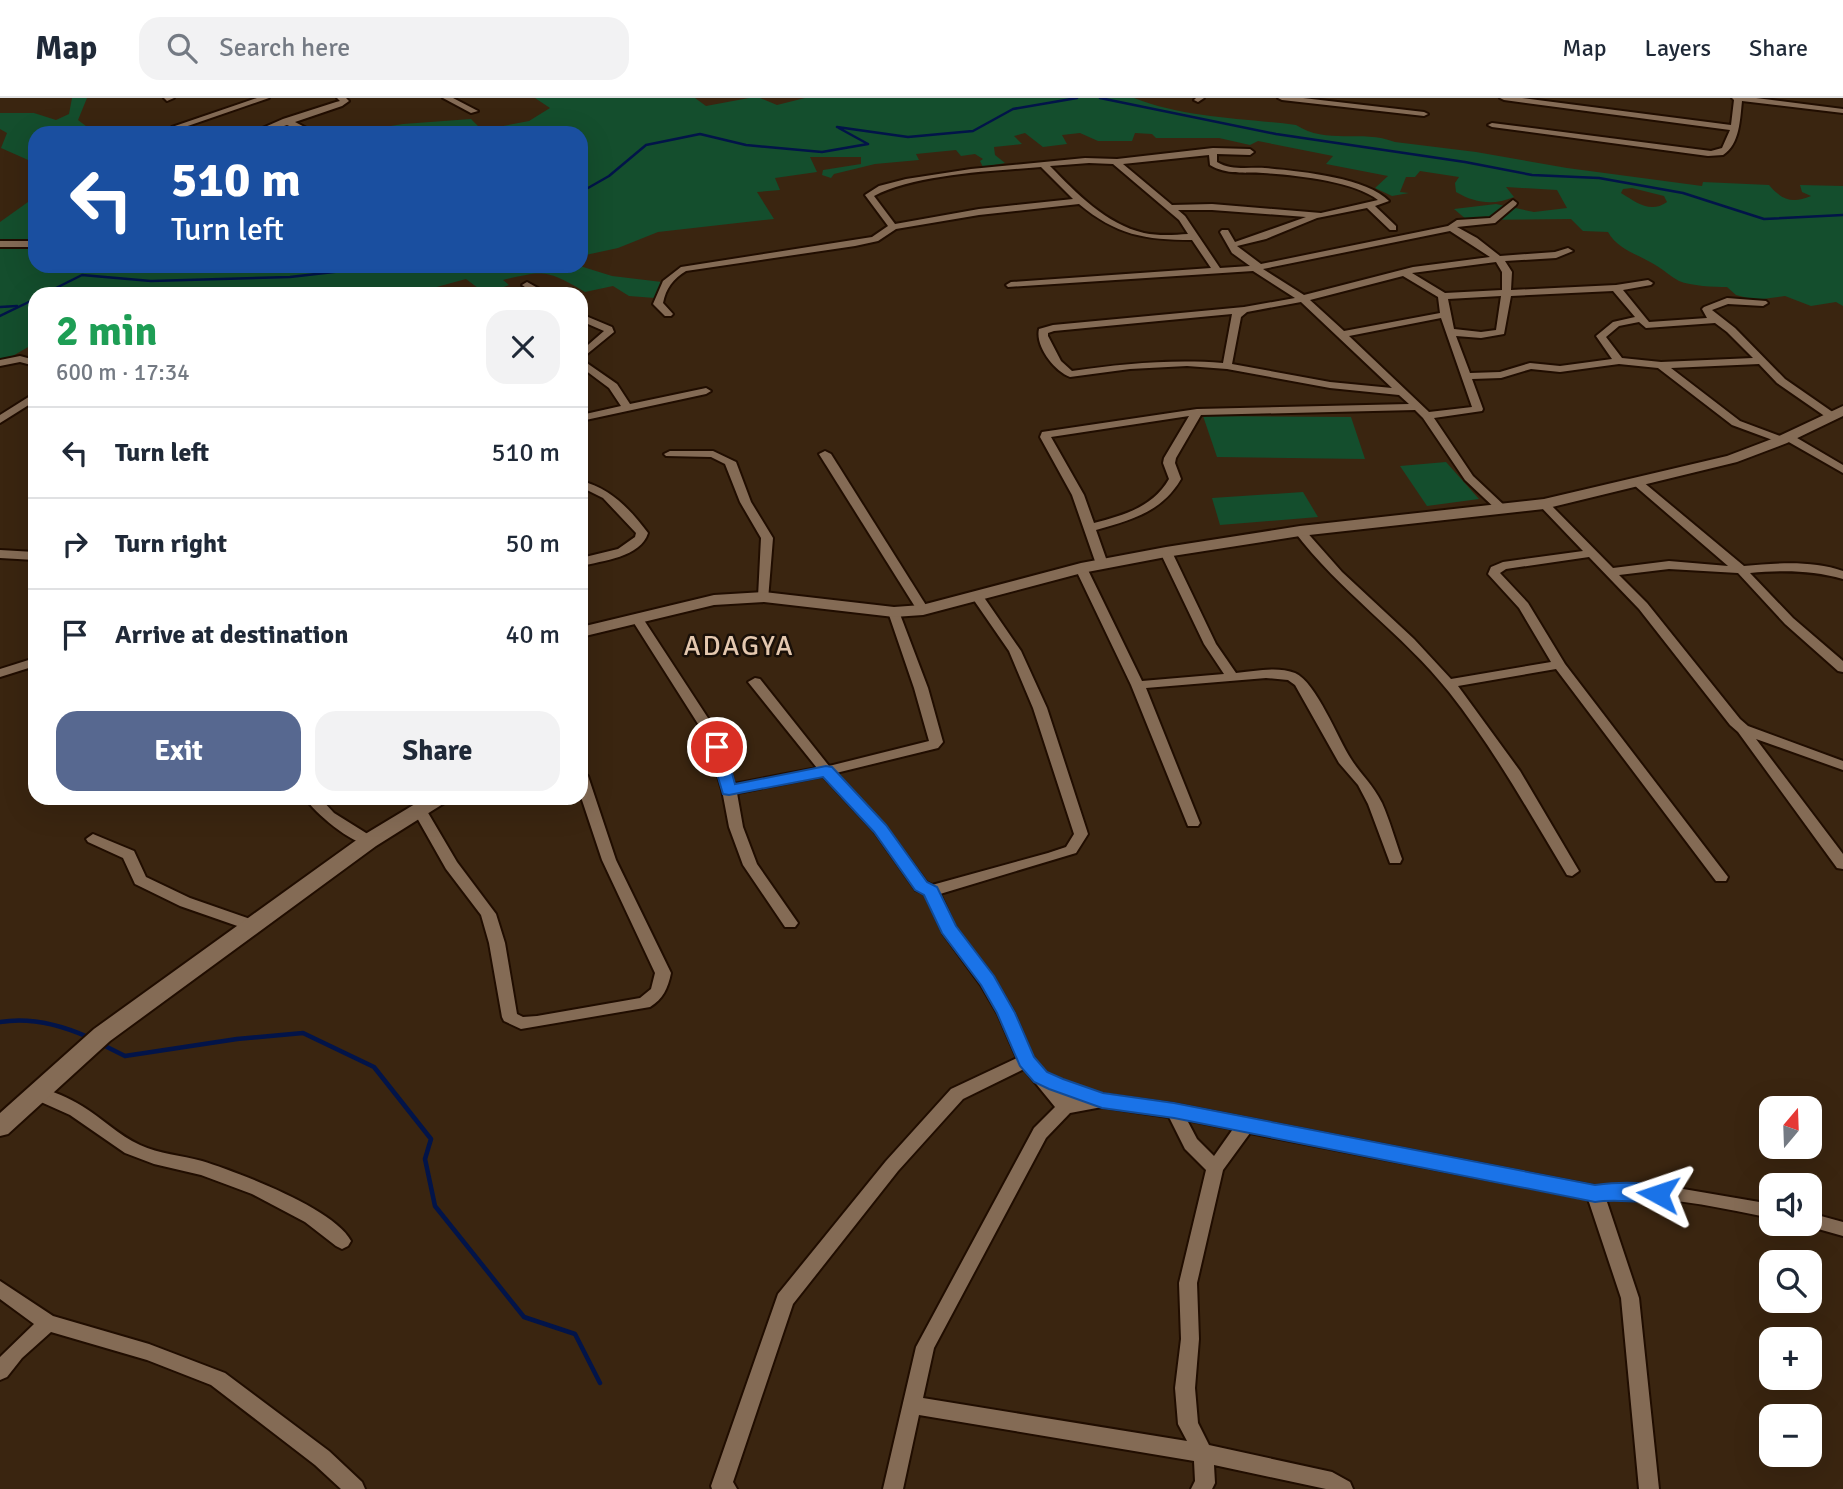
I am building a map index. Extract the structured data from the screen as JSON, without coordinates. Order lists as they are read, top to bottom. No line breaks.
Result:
{"districts":["ADAGYA"],"north":"top","page":{"header":"Map","search":"Search here","nav":["Map","Layers","Share"],"turn":["510 m","Turn left"],"heading":["2 min","600 m · 17:34"],"list":[{"name":"Turn left","value":"510 m"},{"name":"Turn right","value":"50 m"},{"name":"Arrive at destination","value":"40 m"}],"buttons":["Exit","Share"],"map_buttons":["+","−"]}}
